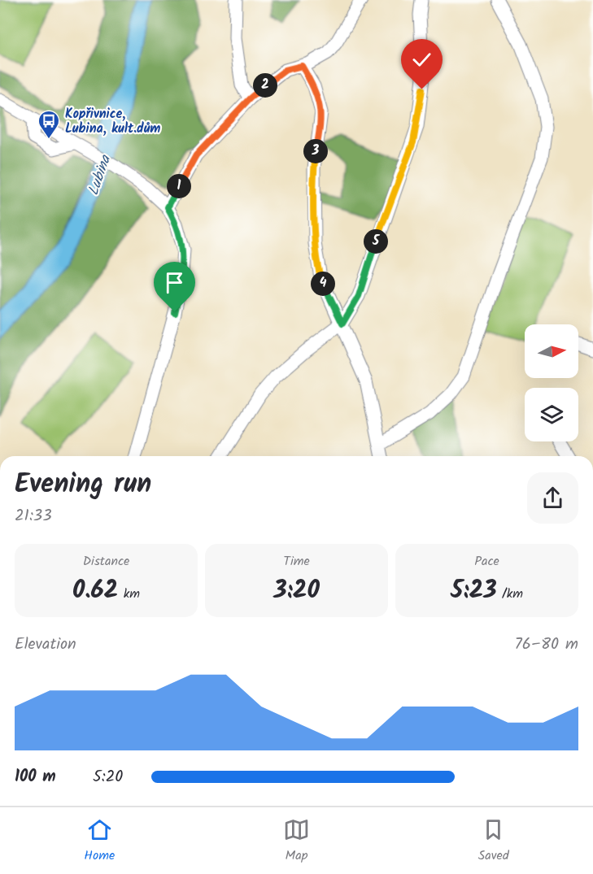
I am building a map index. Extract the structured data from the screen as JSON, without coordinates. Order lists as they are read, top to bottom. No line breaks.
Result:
{"water":["Lubina"],"places":{"bus stop":["Kopřivnice, Lubina, kult.dům"]},"north":"right","page":{"pins":["2","3","1","5","4"],"heading":["Evening run","21:33"],"stats":[["Distance","0.62 km"],["Time","3:20"],["Pace","5:23 /km"]],"chart":["Elevation","76–80 m"],"list":[{"name":"100 m","note":"5:20"}],"tabs":["Home","Map","Saved"]}}
